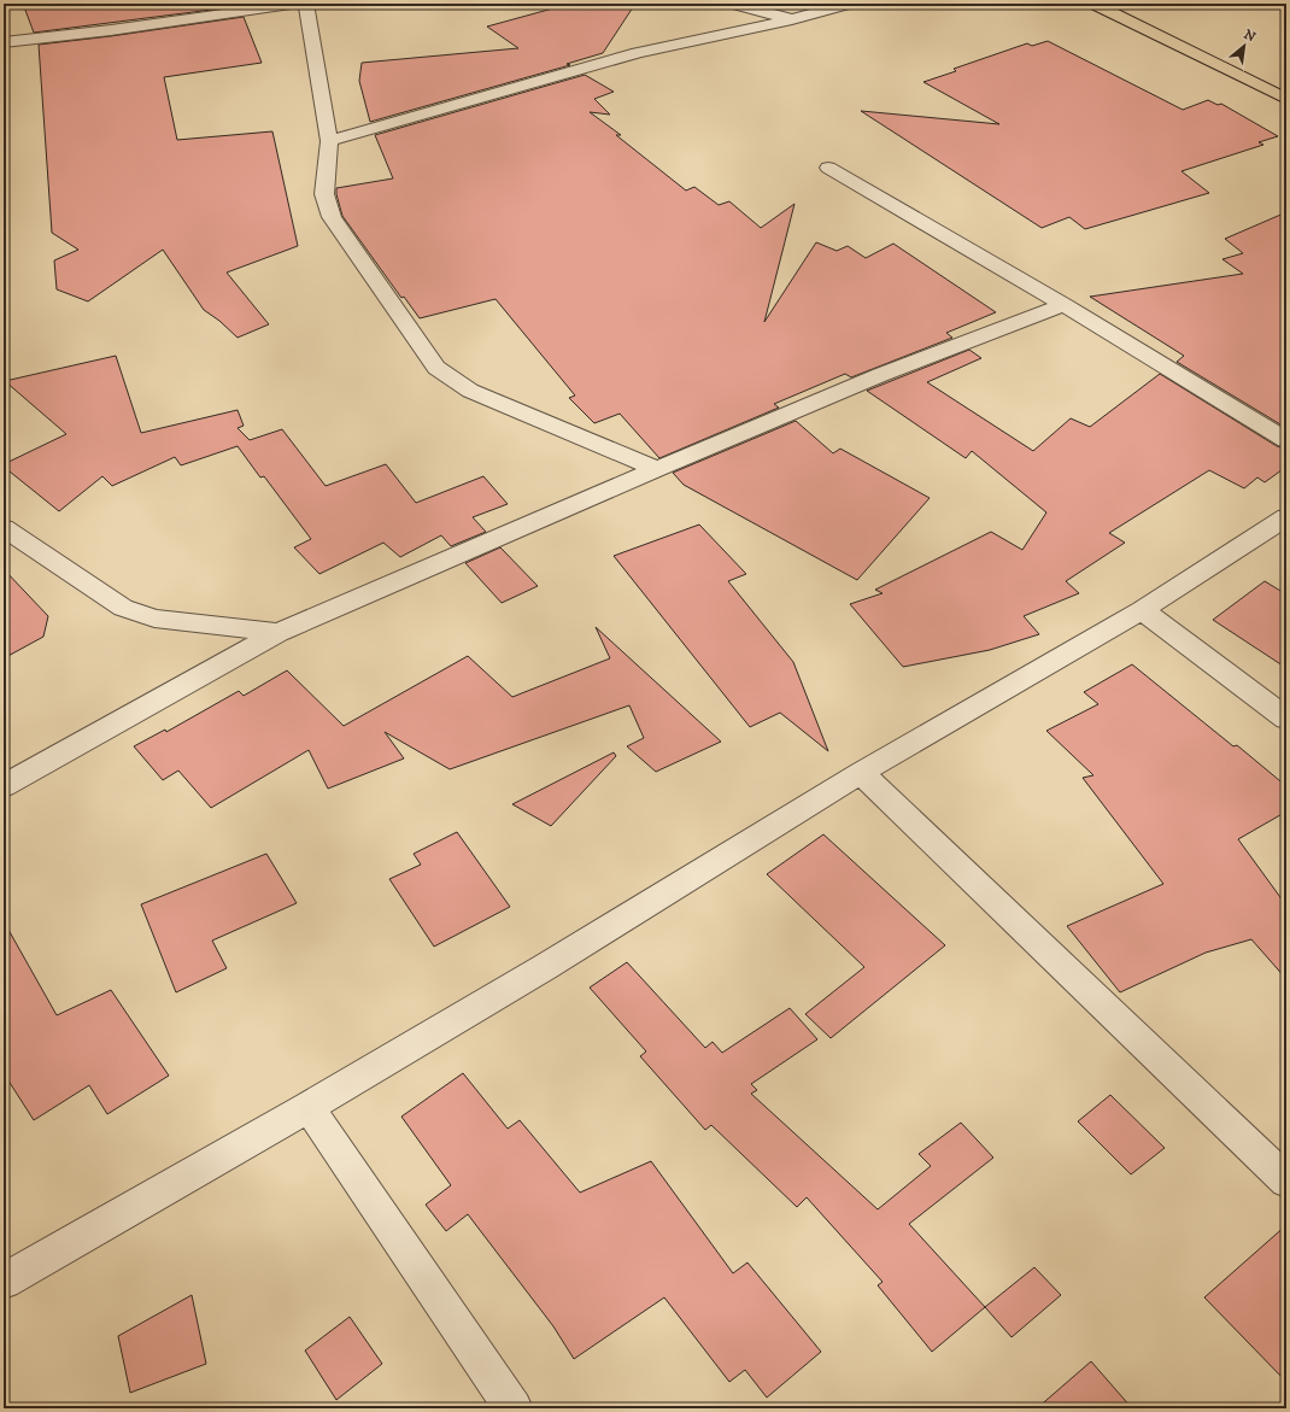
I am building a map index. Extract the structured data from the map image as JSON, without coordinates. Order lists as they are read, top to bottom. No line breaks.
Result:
{"north":"top right"}
